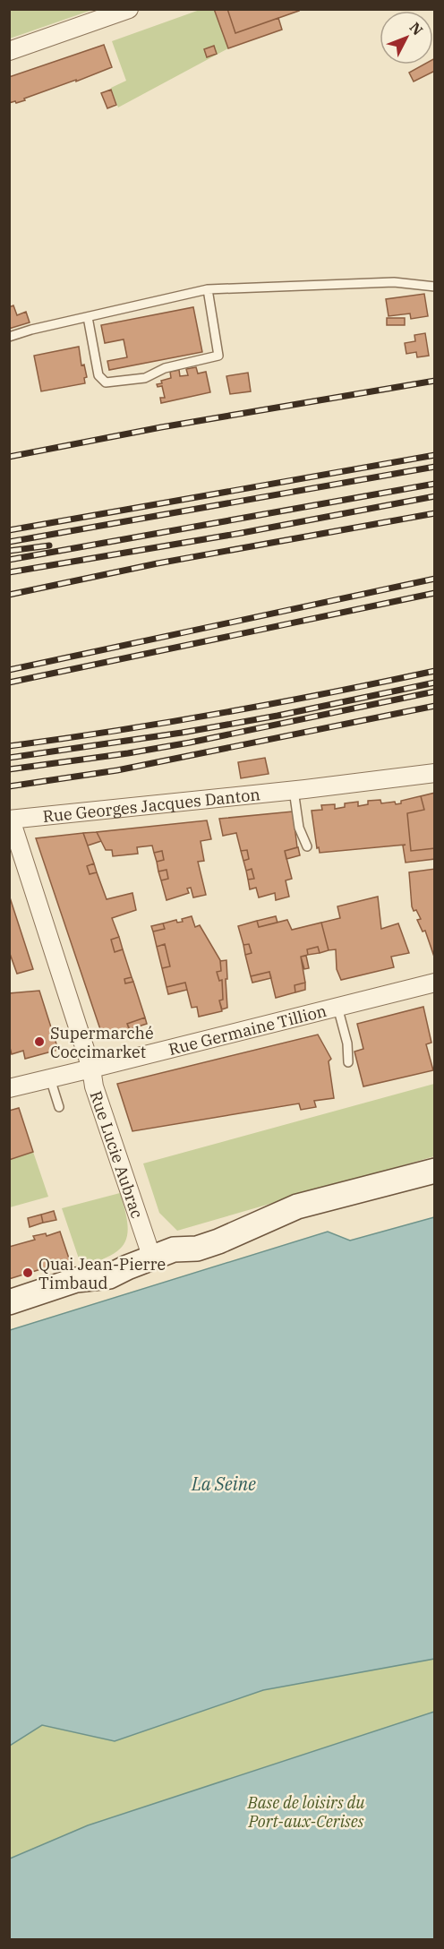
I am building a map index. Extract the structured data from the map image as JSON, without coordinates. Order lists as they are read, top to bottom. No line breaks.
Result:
{"streets":{"street":["Rue Georges Jacques Danton","Rue Germaine Tillion","Rue Lucie Aubrac"]},"crossings":[["Rue Germaine Tillion","Rue Lucie Aubrac"]],"water":["La Seine"],"parks":["Base de loisirs du Port-aux-Cerises"],"places":["Supermarché Coccimarket","Quai Jean-Pierre Timbaud"],"north":"top right"}
